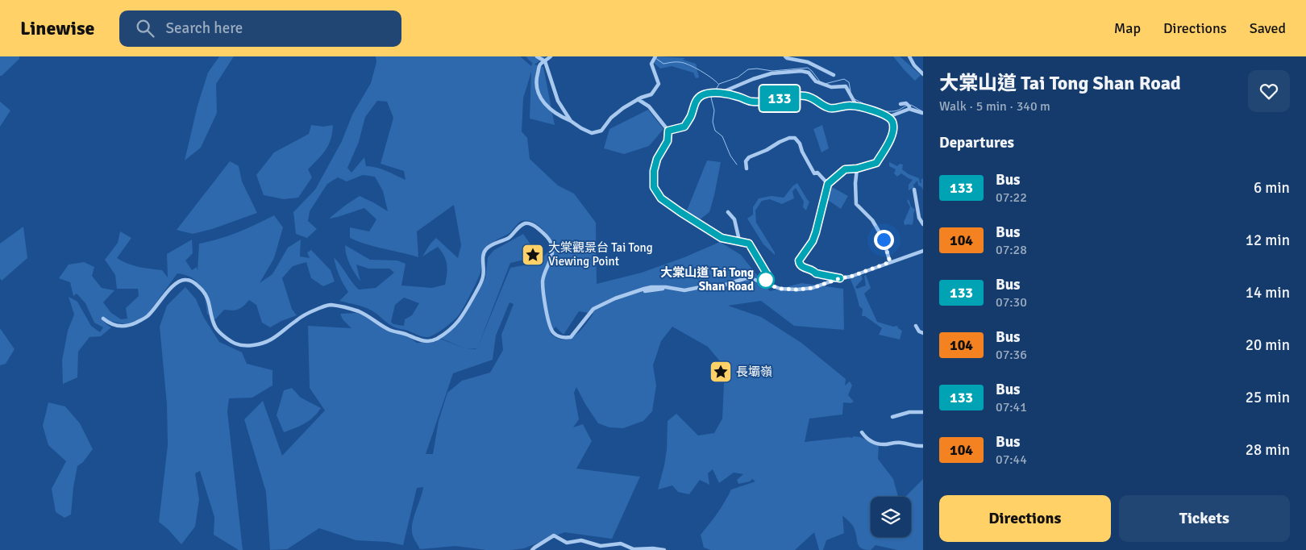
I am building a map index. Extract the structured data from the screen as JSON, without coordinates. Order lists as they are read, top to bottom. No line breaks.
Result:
{"places":{"place":["大棠觀景台 Tai Tong Viewing Point","長壩嶺"],"other":["大棠山道 Tai Tong Shan Road"]},"lines":["bus line 133"],"page":{"header":"Linewise","search":"Search here","nav":["Map","Directions","Saved"],"on_map":"133","heading":[["大棠山道 Tai Tong Shan Road","Walk · 5 min · 340 m"],"Departures"],"list":[{"mark":"133","name":"Bus","note":"07:22","value":"6 min"},{"mark":"104","name":"Bus","note":"07:28","value":"12 min"},{"mark":"133","name":"Bus","note":"07:30","value":"14 min"},{"mark":"104","name":"Bus","note":"07:36","value":"20 min"},{"mark":"133","name":"Bus","note":"07:41","value":"25 min"},{"mark":"104","name":"Bus","note":"07:44","value":"28 min"}],"buttons":["Directions","Tickets"]}}
